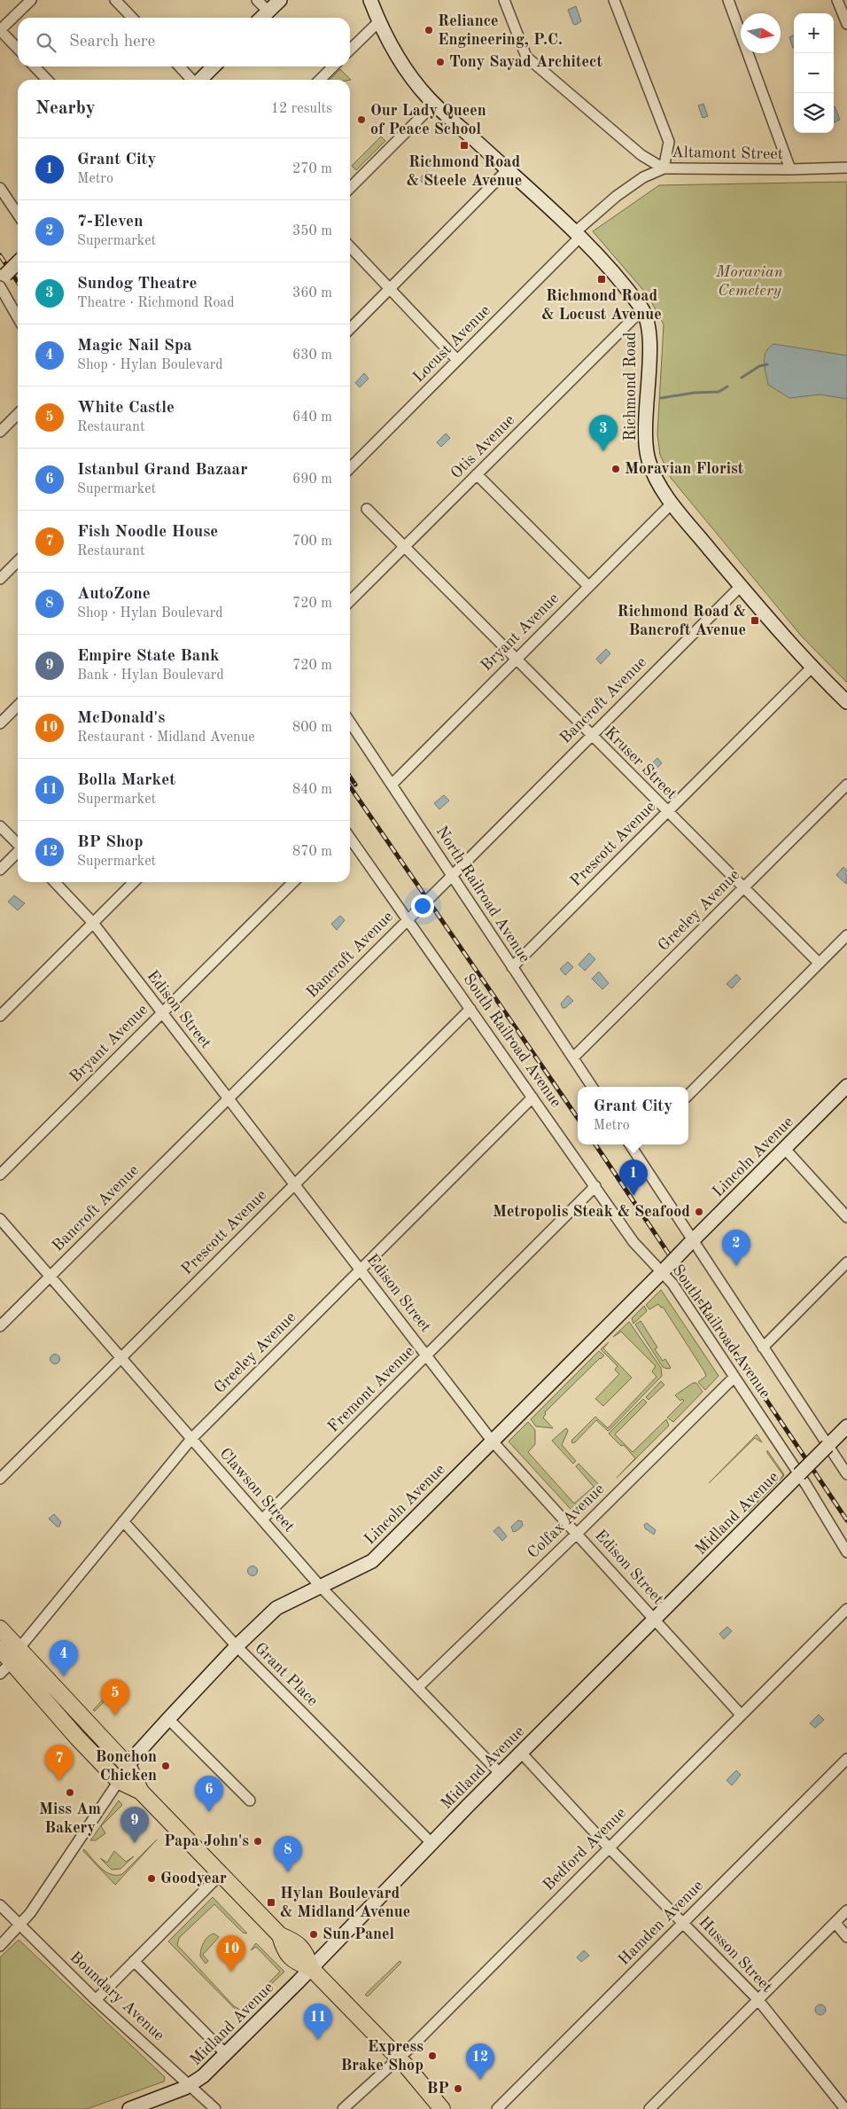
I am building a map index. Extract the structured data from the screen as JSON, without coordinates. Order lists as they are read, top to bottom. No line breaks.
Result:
{"streets":{"street":["Altamont Street","Locust Avenue","Richmond Road","Otis Avenue","Bryant Avenue","Bancroft Avenue","Kruser Street","Prescott Avenue","North Railroad Avenue","Greeley Avenue","Edison Street","South Railroad Avenue","Lincoln Avenue","Fremont Avenue","Clawson Street","Midland Avenue","Colfax Avenue","Grant Place","Bedford Avenue","Hamden Avenue","Husson Street","Boundary Avenue"]},"crossings":[["Altamont Street","Locust Avenue"],["Altamont Street","Richmond Road"],["Locust Avenue","Richmond Road"],["Richmond Road","Otis Avenue"],["Richmond Road","Bryant Avenue"],["Richmond Road","Bancroft Avenue"],["Richmond Road","Prescott Avenue"],["Otis Avenue","Kruser Street"],["Bryant Avenue","Kruser Street"],["Bryant Avenue","North Railroad Avenue"],["Bryant Avenue","Edison Street"],["Bancroft Avenue","Kruser Street"],["Bancroft Avenue","North Railroad Avenue"],["Bancroft Avenue","Edison Street"],["Bancroft Avenue","South Railroad Avenue"],["Bancroft Avenue","Clawson Street"],["Kruser Street","Prescott Avenue"],["Kruser Street","Greeley Avenue"],["Prescott Avenue","North Railroad Avenue"],["Prescott Avenue","Edison Street"],["Prescott Avenue","South Railroad Avenue"],["Prescott Avenue","Clawson Street"],["North Railroad Avenue","Greeley Avenue"],["Greeley Avenue","Edison Street"],["Greeley Avenue","South Railroad Avenue"],["Greeley Avenue","Clawson Street"],["Greeley Avenue","Grant Place"],["Edison Street","Lincoln Avenue"],["Edison Street","Fremont Avenue"],["Edison Street","Midland Avenue"],["Edison Street","Colfax Avenue"],["Edison Street","Bedford Avenue"],["South Railroad Avenue","Lincoln Avenue"],["South Railroad Avenue","Fremont Avenue"],["South Railroad Avenue","Midland Avenue"],["South Railroad Avenue","Colfax Avenue"],["Lincoln Avenue","Clawson Street"],["Lincoln Avenue","Grant Place"],["Lincoln Avenue","Boundary Avenue"],["Fremont Avenue","Clawson Street"],["Clawson Street","Midland Avenue"],["Clawson Street","Colfax Avenue"],["Midland Avenue","Grant Place"],["Midland Avenue","Husson Street"],["Midland Avenue","Boundary Avenue"],["Bedford Avenue","Husson Street"],["Hamden Avenue","Husson Street"]],"parks":["Moravian Cemetery"],"places":{"other":["Reliance Engineering, P.C.","Tony Sayad Architect","Our Lady Queen of Peace School","Moravian Florist","Metropolis Steak & Seafood","Bonchon Chicken","Miss Am Bakery","Papa John's","Goodyear","Sun Panel","Express Brake Shop","BP"],"transit":["Richmond Road & Steele Avenue","Richmond Road & Locust Avenue","Richmond Road & Bancroft Avenue","Hylan Boulevard & Midland Avenue"]},"north":"right","page":{"map_buttons":["+","−"],"search":"Search here","heading":["Nearby","12 results"],"list":[{"mark":"1","name":"Grant City","note":"Metro","value":"270 m"},{"mark":"2","name":"7-Eleven","note":"Supermarket","value":"350 m"},{"mark":"3","name":"Sundog Theatre","note":"Theatre · Richmond Road","value":"360 m"},{"mark":"4","name":"Magic Nail Spa","note":"Shop · Hylan Boulevard","value":"630 m"},{"mark":"5","name":"White Castle","note":"Restaurant","value":"640 m"},{"mark":"6","name":"Istanbul Grand Bazaar","note":"Supermarket","value":"690 m"},{"mark":"7","name":"Fish Noodle House","note":"Restaurant","value":"700 m"},{"mark":"8","name":"AutoZone","note":"Shop · Hylan Boulevard","value":"720 m"},{"mark":"9","name":"Empire State Bank","note":"Bank · Hylan Boulevard","value":"720 m"},{"mark":"10","name":"McDonald's","note":"Restaurant · Midland Avenue","value":"800 m"},{"mark":"11","name":"Bolla Market","note":"Supermarket","value":"840 m"},{"mark":"12","name":"BP Shop","note":"Supermarket","value":"870 m"}],"pins":["3","1","2","4","5","7","6","9","8","10","11","12"],"popup":["Grant City","Metro"]}}
